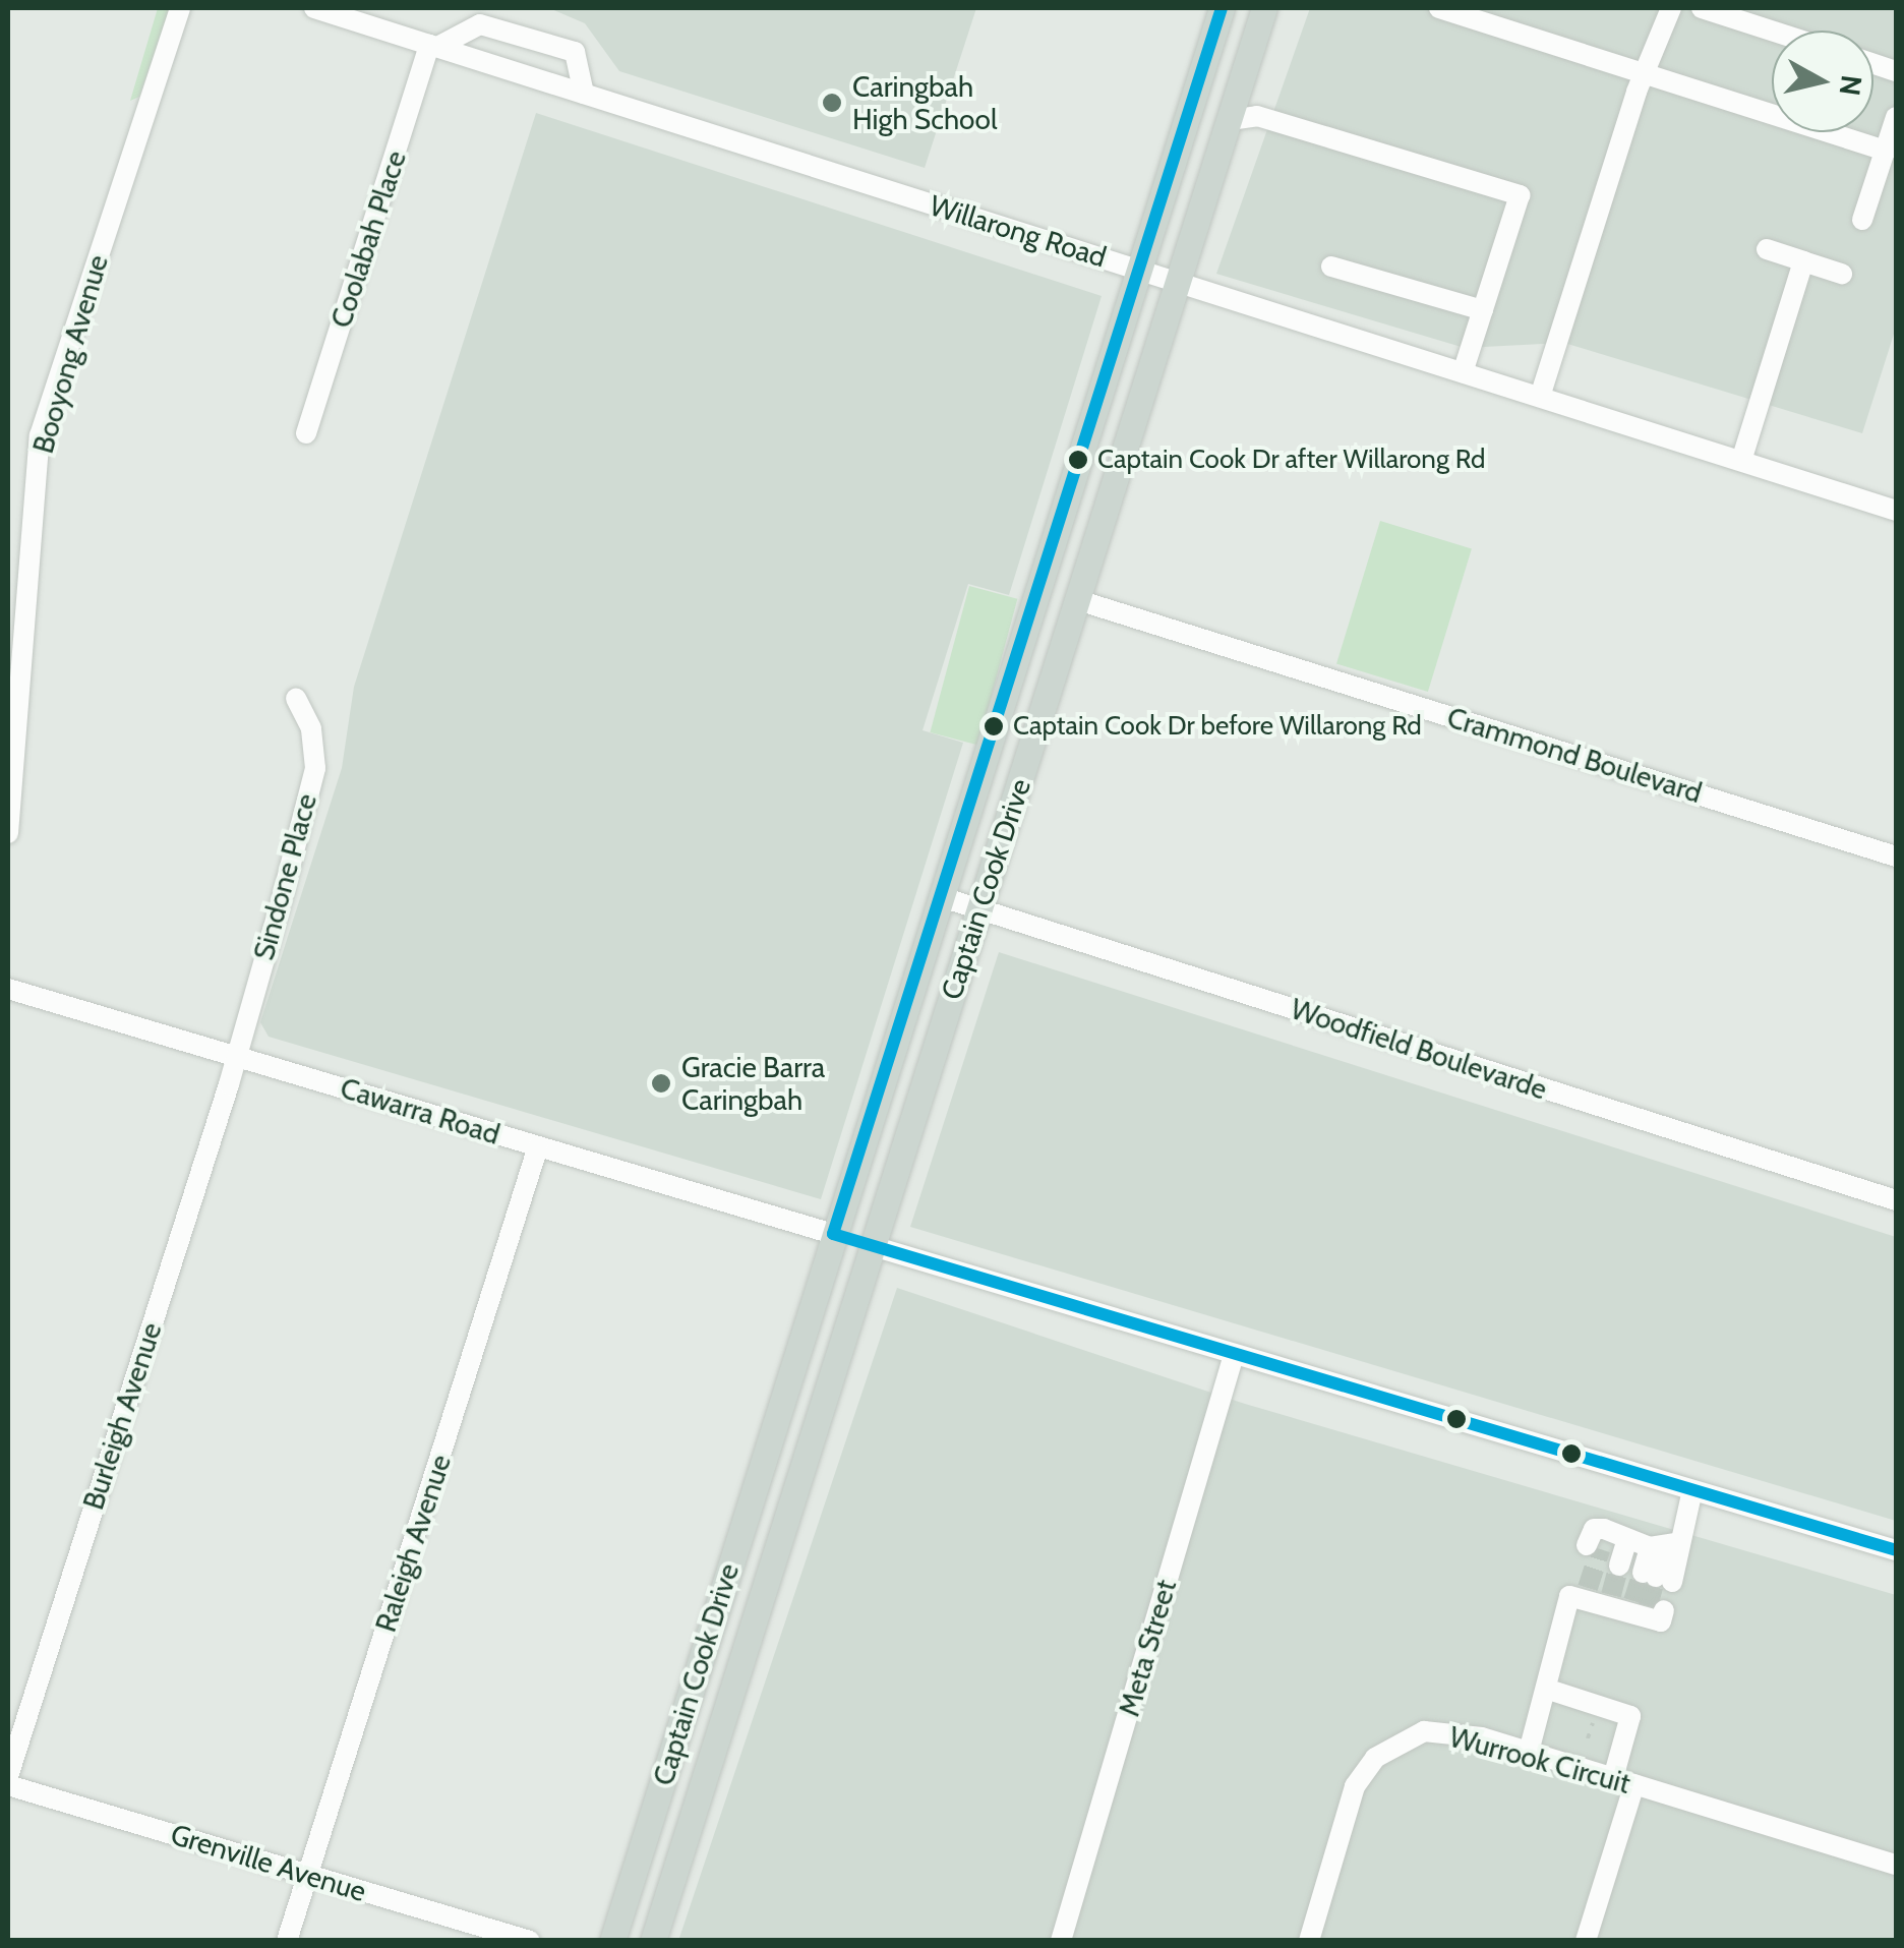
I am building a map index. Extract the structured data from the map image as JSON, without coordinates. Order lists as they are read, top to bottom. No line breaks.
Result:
{"streets":{"main road":["Captain Cook Drive"],"street":["Willarong Road","Coolabah Place","Booyong Avenue","Crammond Boulevard","Sindone Place","Woodfield Boulevarde","Cawarra Road","Burleigh Avenue","Raleigh Avenue","Meta Street","Wurrook Circuit","Grenville Avenue"]},"crossings":[["Willarong Road","Coolabah Place"],["Willarong Road","Captain Cook Drive"],["Crammond Boulevard","Captain Cook Drive"],["Sindone Place","Cawarra Road"],["Sindone Place","Burleigh Avenue"],["Captain Cook Drive","Woodfield Boulevarde"],["Captain Cook Drive","Cawarra Road"],["Cawarra Road","Burleigh Avenue"],["Cawarra Road","Raleigh Avenue"],["Raleigh Avenue","Grenville Avenue"]],"places":["Caringbah High School","Captain Cook Dr after Willarong Rd","Captain Cook Dr before Willarong Rd","Gracie Barra Caringbah"],"north":"right"}
